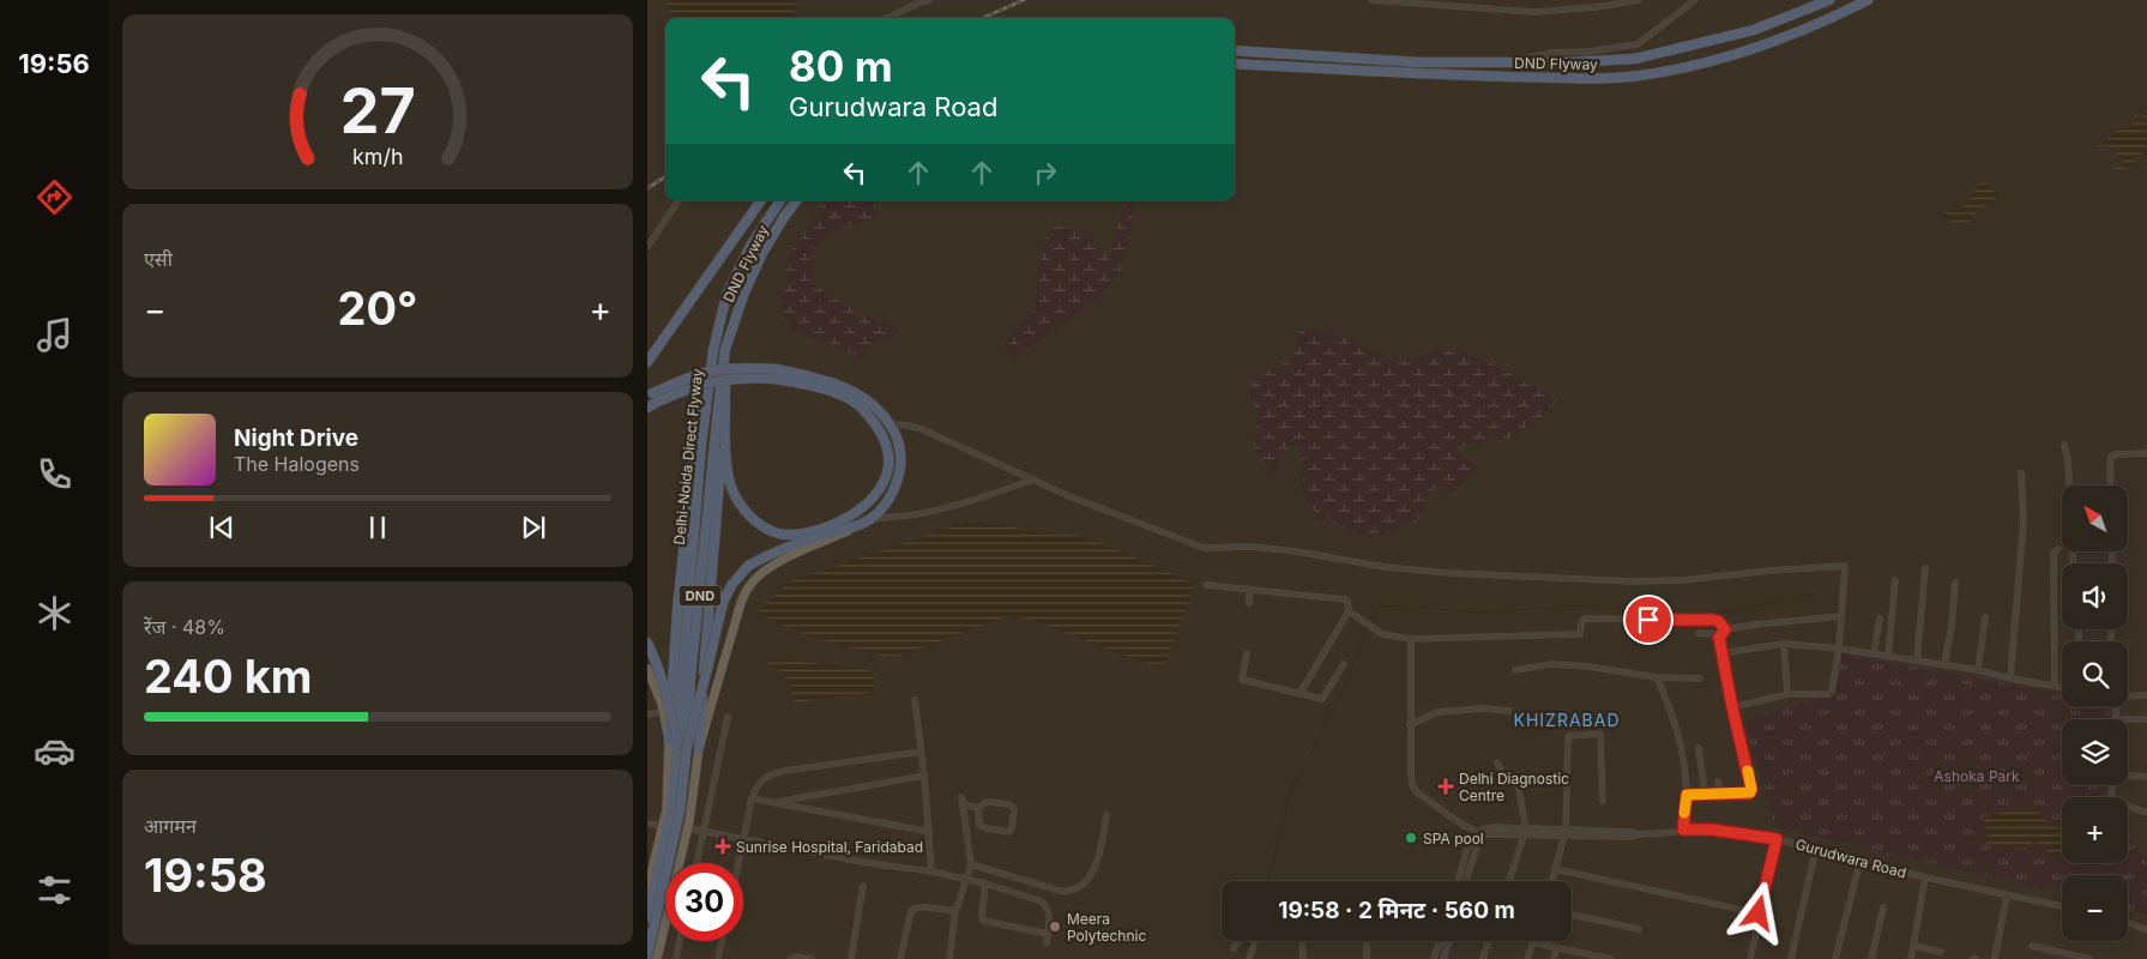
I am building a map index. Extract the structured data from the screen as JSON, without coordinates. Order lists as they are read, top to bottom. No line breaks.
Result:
{"streets":{"highway":["DND Flyway","Delhi-Noida Direct Flyway","DND"],"street":["Gurudwara Road"]},"crossings":[["DND Flyway","Delhi-Noida Direct Flyway"]],"districts":["KHIZRABAD"],"parks":["Ashoka Park"],"places":{"health":["Delhi Diagnostic Centre","Sunrise Hospital, Faridabad"],"other":["SPA pool","Meera Polytechnic"]},"north":"top left","page":{"tabs":"19:56","turn":["80 m","Gurudwara Road"],"tile":["एसी",["रेंज · 48%","240 km"],["आगमन","19:58"]],"heat":["−","20°","+"],"song":["Night Drive","The Halogens"],"map_buttons":["+","−"],"limit":"30","trip":"19:58 · 2 मिनट · 560 m","gauge":["27","km/h"]}}
